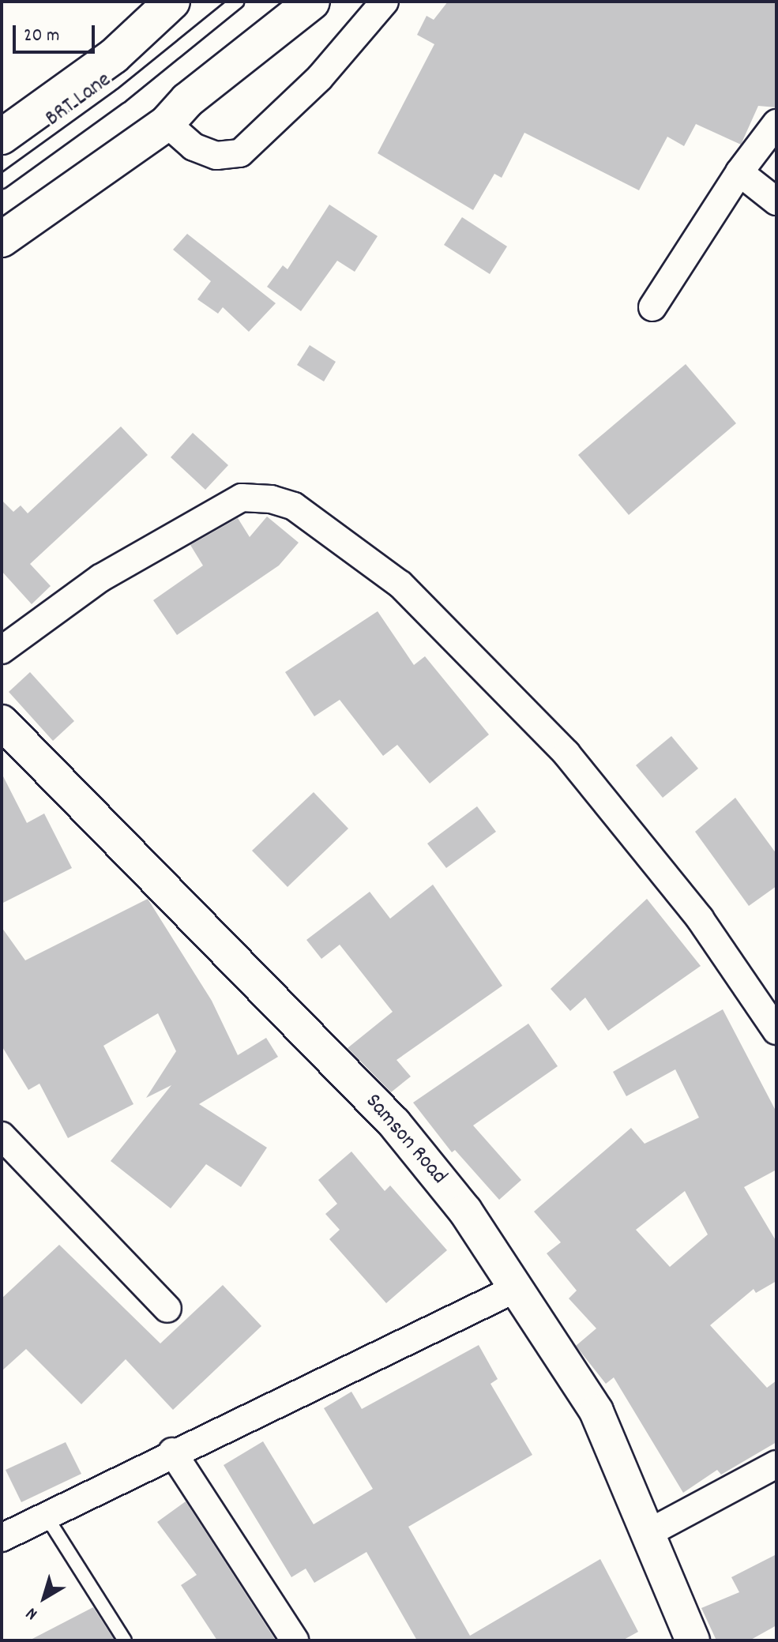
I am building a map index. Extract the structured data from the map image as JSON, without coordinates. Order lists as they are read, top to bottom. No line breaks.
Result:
{"streets":{"street":["Samson Road"],"lane":["BRT Lane"]},"scale_bar":"20 m","north":"bottom left"}
